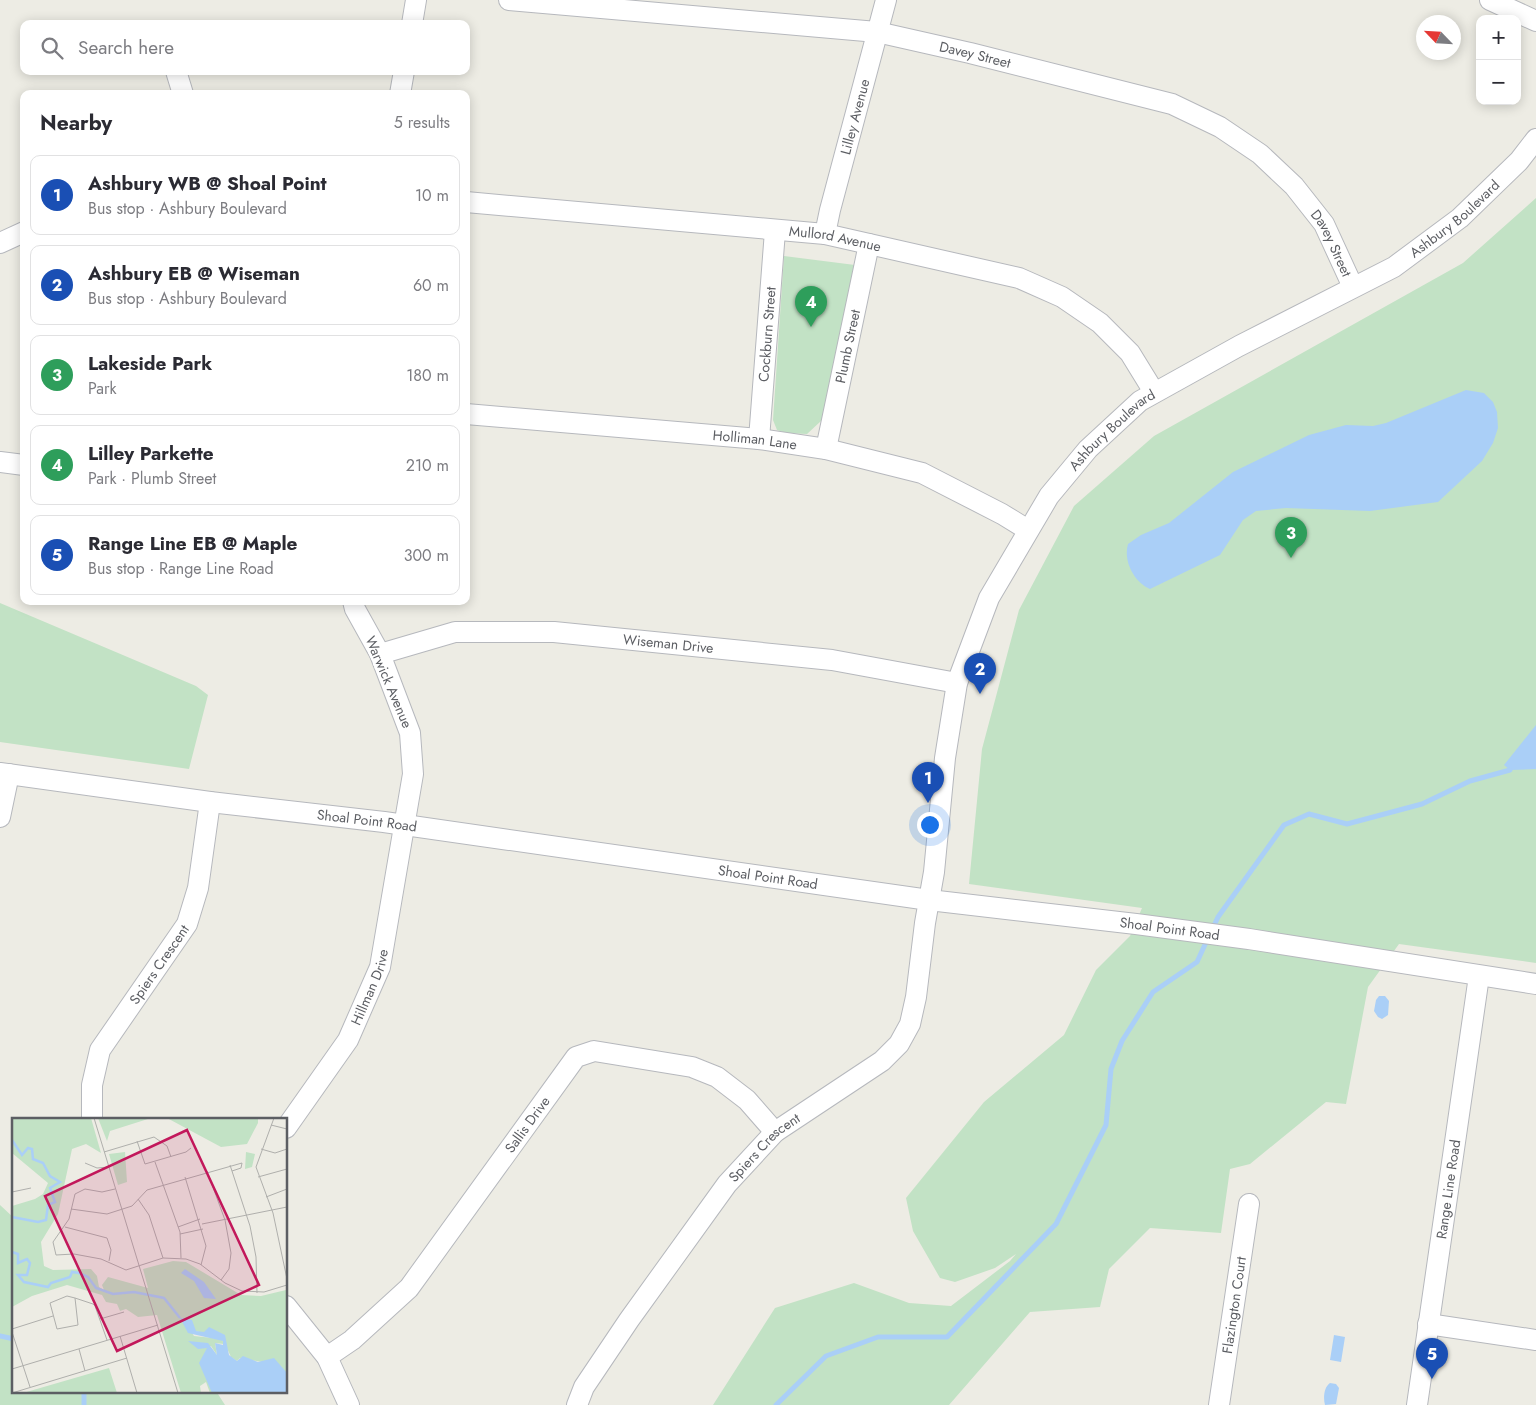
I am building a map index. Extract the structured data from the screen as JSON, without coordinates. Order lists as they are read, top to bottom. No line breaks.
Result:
{"streets":{"street":["Davey Street","Lilley Avenue","Ashbury Boulevard","Mullord Avenue","Cockburn Street","Plumb Street","Holliman Lane","Wiseman Drive","Warwick Avenue","Shoal Point Road","Spiers Crescent","Hillman Drive","Sallis Drive","Range Line Road","Flazington Court"]},"crossings":[["Davey Street","Lilley Avenue"],["Davey Street","Ashbury Boulevard"],["Lilley Avenue","Mullord Avenue"],["Ashbury Boulevard","Mullord Avenue"],["Ashbury Boulevard","Holliman Lane"],["Ashbury Boulevard","Wiseman Drive"],["Ashbury Boulevard","Shoal Point Road"],["Ashbury Boulevard","Spiers Crescent"],["Mullord Avenue","Cockburn Street"],["Mullord Avenue","Plumb Street"],["Cockburn Street","Holliman Lane"],["Plumb Street","Holliman Lane"],["Wiseman Drive","Warwick Avenue"],["Warwick Avenue","Shoal Point Road"],["Warwick Avenue","Hillman Drive"],["Shoal Point Road","Spiers Crescent"],["Shoal Point Road","Hillman Drive"],["Shoal Point Road","Range Line Road"],["Spiers Crescent","Sallis Drive"]],"north":"top left","page":{"map_buttons":["+","−"],"search":"Search here","heading":["Nearby","5 results"],"list":[{"mark":"1","name":"Ashbury WB @ Shoal Point","note":"Bus stop · Ashbury Boulevard","value":"10 m"},{"mark":"2","name":"Ashbury EB @ Wiseman","note":"Bus stop · Ashbury Boulevard","value":"60 m"},{"mark":"3","name":"Lakeside Park","note":"Park","value":"180 m"},{"mark":"4","name":"Lilley Parkette","note":"Park · Plumb Street","value":"210 m"},{"mark":"5","name":"Range Line EB @ Maple","note":"Bus stop · Range Line Road","value":"300 m"}],"pins":["4","3","2","1","5"]}}
